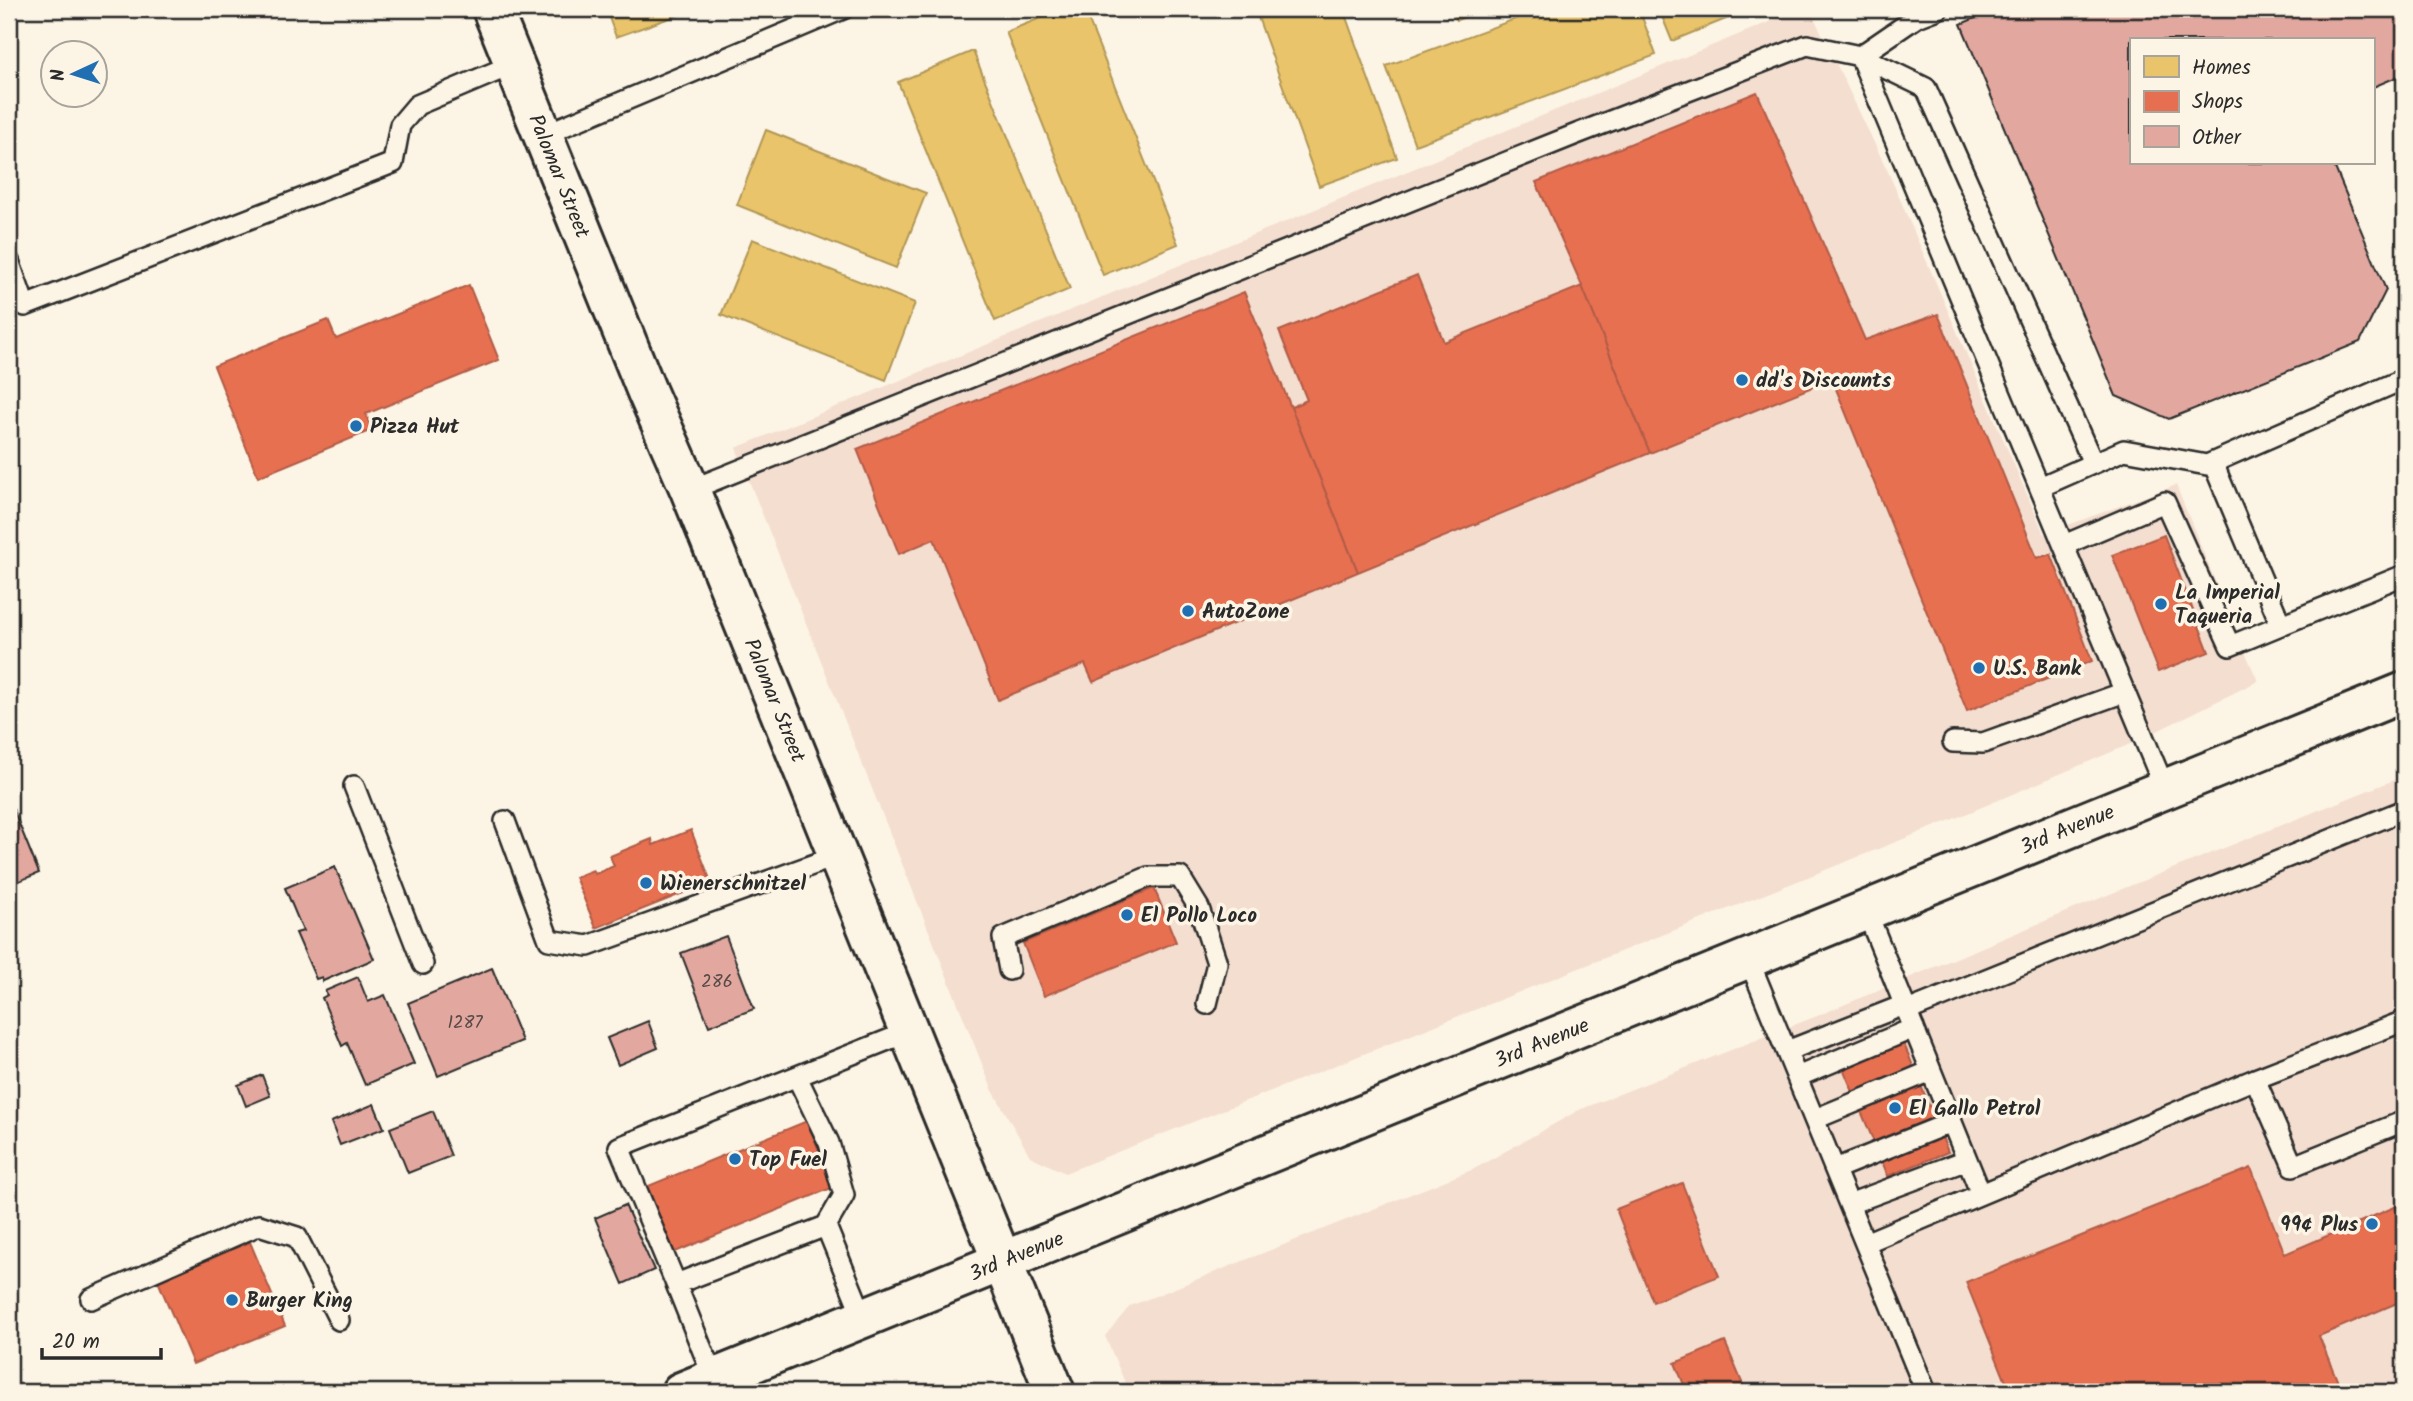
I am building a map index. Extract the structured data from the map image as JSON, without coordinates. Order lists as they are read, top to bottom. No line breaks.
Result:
{"streets":{"main road":["Palomar Street","3rd Avenue"]},"crossings":[["Palomar Street","3rd Avenue"]],"places":["dd's Discounts","Pizza Hut","La Imperial Taqueria","AutoZone","U.S. Bank","Wienerschnitzel","El Pollo Loco","El Gallo Petrol","Top Fuel","99¢ Plus","Burger King"],"house_numbers":["286","1287"],"legend":["Homes","Shops","Other"],"scale_bar":"20 m","north":"left"}
